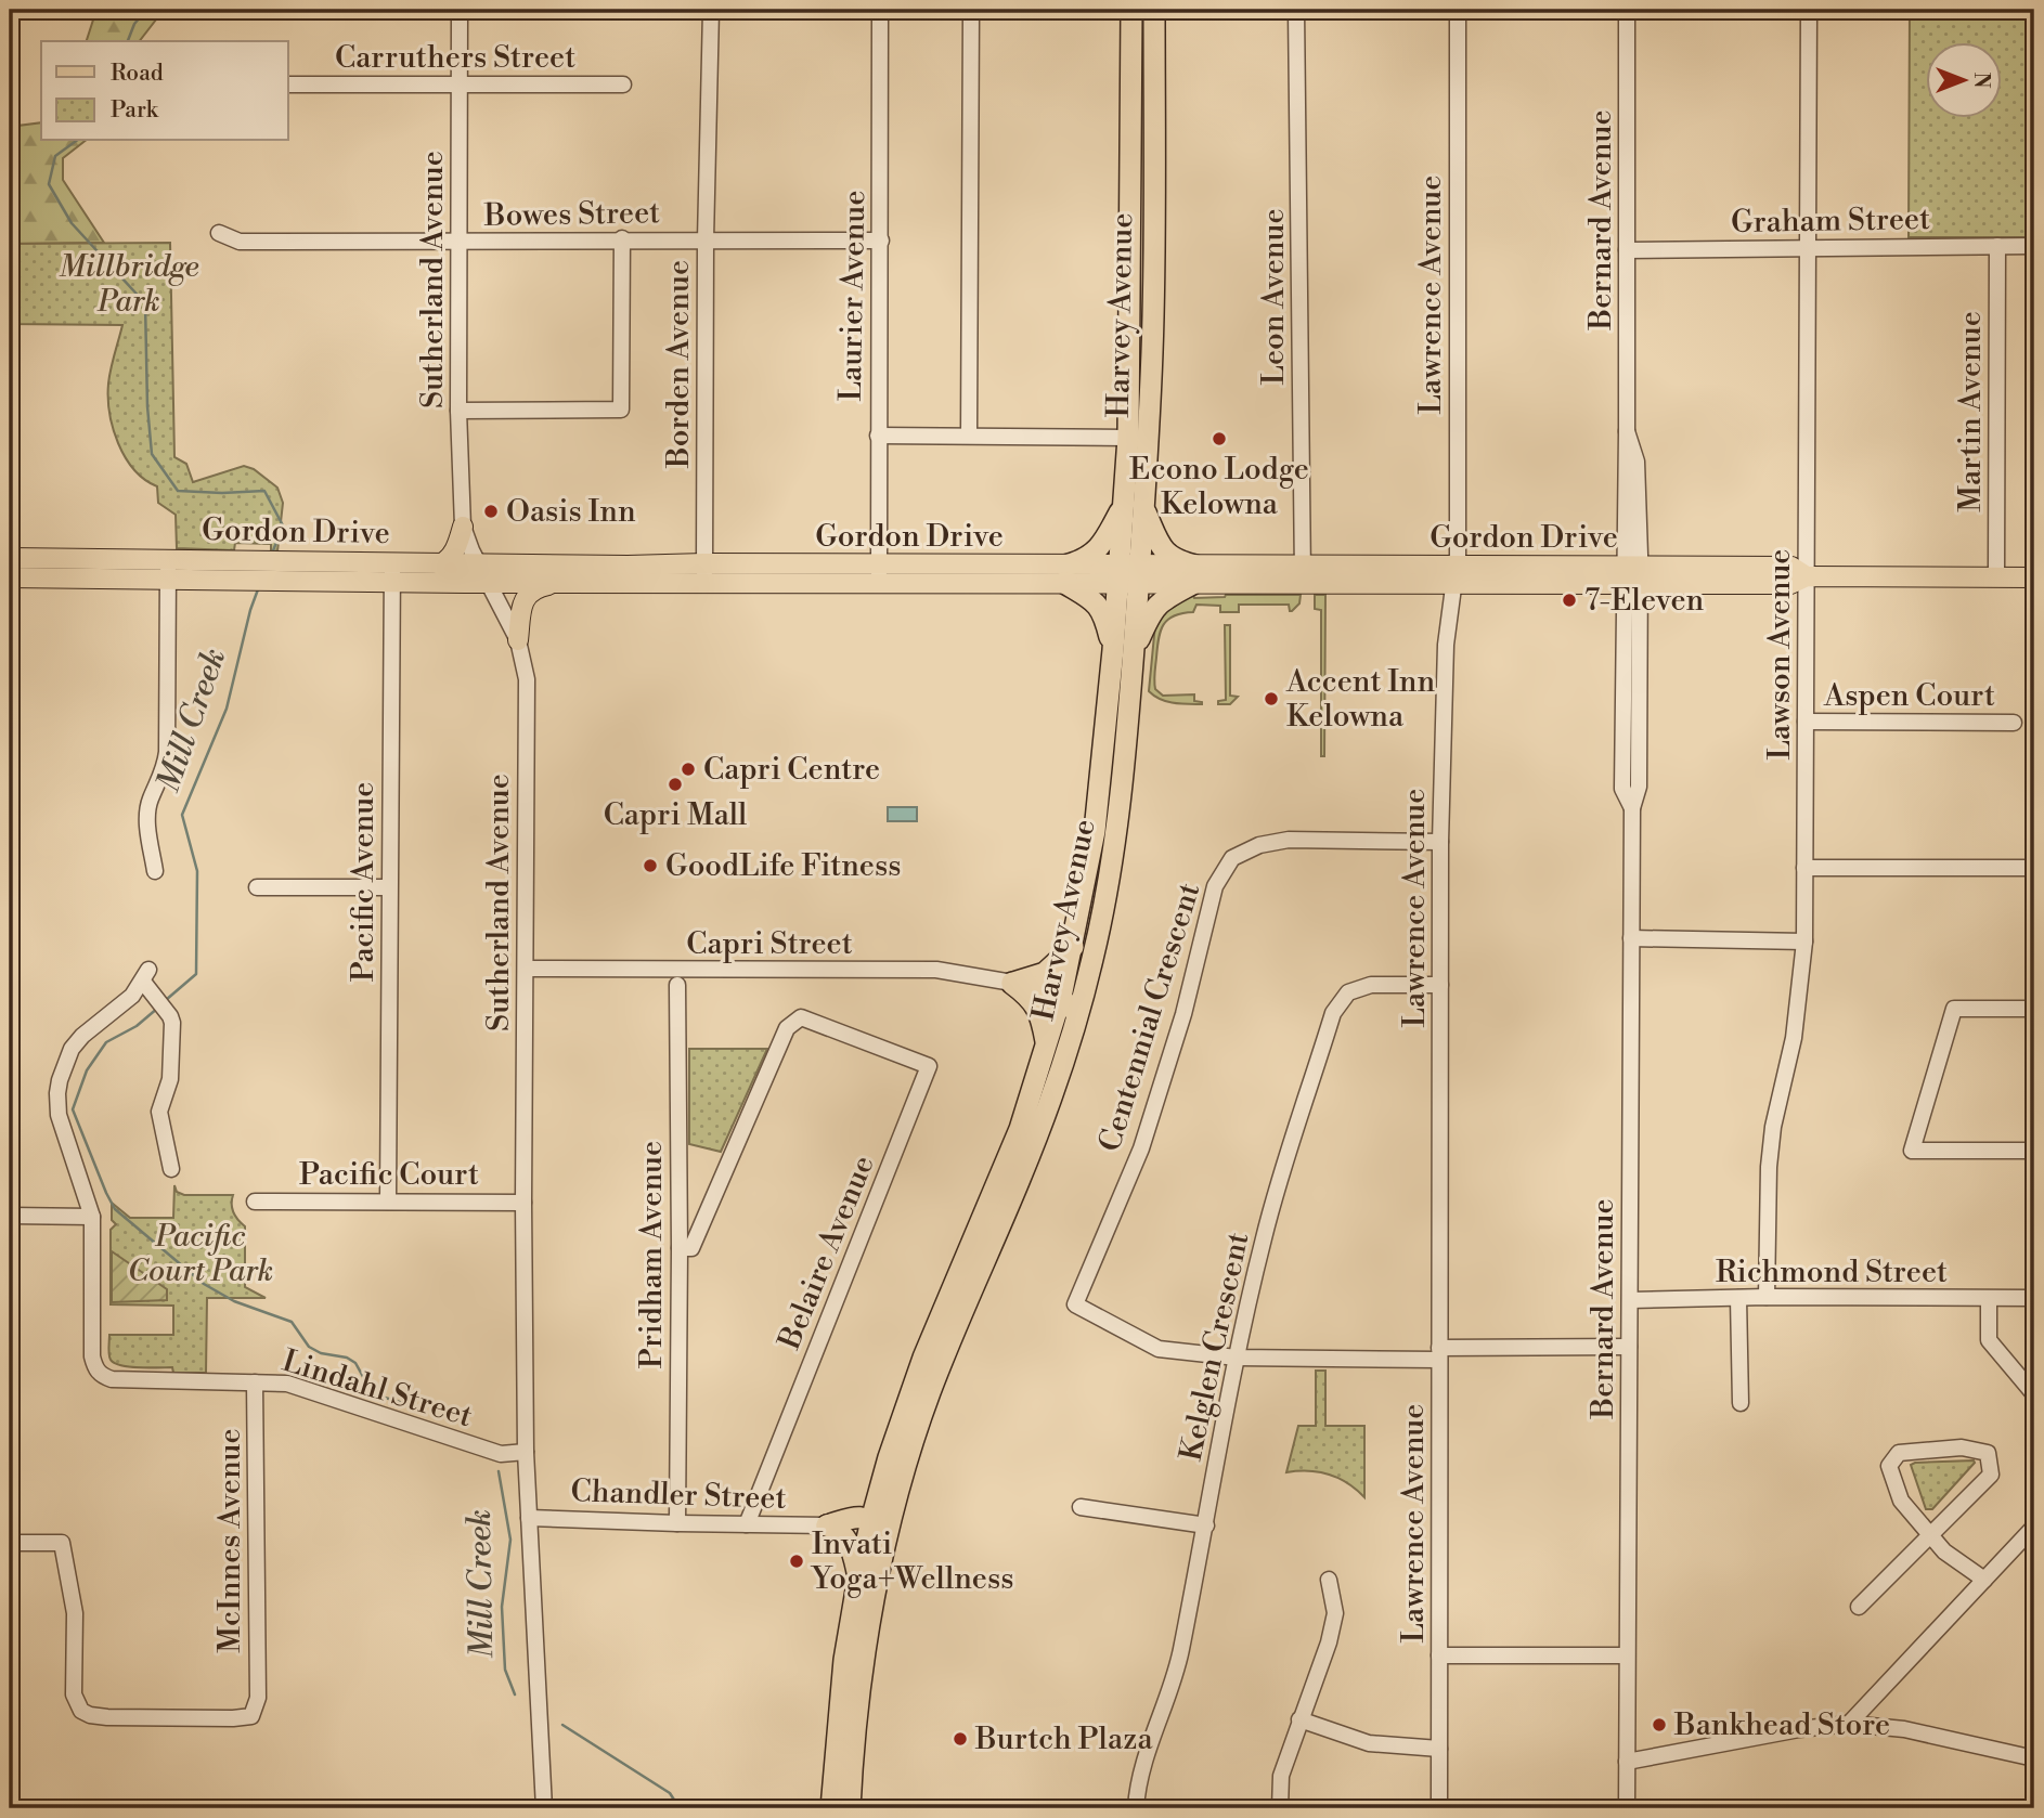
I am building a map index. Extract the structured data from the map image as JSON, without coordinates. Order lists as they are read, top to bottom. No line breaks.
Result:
{"streets":{"highway":["Harvey Avenue"],"main road":["Gordon Drive"],"street":["Carruthers Street","Bowes Street","Bernard Avenue","Graham Street","Sutherland Avenue","Lawrence Avenue","Laurier Avenue","Leon Avenue","Borden Avenue","Martin Avenue","Lawson Avenue","Aspen Court","Pacific Avenue","Capri Street","Centennial Crescent","Pacific Court","Belaire Avenue","Pridham Avenue","Richmond Street","Kelglen Crescent","Lindahl Street","Chandler Street","McInnes Avenue"]},"crossings":[["Carruthers Street","Sutherland Avenue"],["Bowes Street","Sutherland Avenue"],["Bowes Street","Laurier Avenue"],["Bowes Street","Borden Avenue"],["Bernard Avenue","Graham Street"],["Bernard Avenue","Gordon Drive"],["Bernard Avenue","Richmond Street"],["Graham Street","Martin Avenue"],["Graham Street","Lawson Avenue"],["Sutherland Avenue","Gordon Drive"],["Sutherland Avenue","Capri Street"],["Sutherland Avenue","Pacific Court"],["Sutherland Avenue","Lindahl Street"],["Sutherland Avenue","Chandler Street"],["Lawrence Avenue","Gordon Drive"],["Lawrence Avenue","Centennial Crescent"],["Lawrence Avenue","Kelglen Crescent"],["Laurier Avenue","Gordon Drive"],["Leon Avenue","Gordon Drive"],["Harvey Avenue","Gordon Drive"],["Borden Avenue","Gordon Drive"],["Martin Avenue","Gordon Drive"],["Gordon Drive","Lawson Avenue"],["Gordon Drive","Pacific Avenue"],["Lawson Avenue","Aspen Court"],["Lawson Avenue","Richmond Street"],["Pacific Avenue","Pacific Court"],["Centennial Crescent","Kelglen Crescent"],["Belaire Avenue","Pridham Avenue"],["Belaire Avenue","Chandler Street"],["Pridham Avenue","Chandler Street"],["Lindahl Street","McInnes Avenue"]],"water":["Mill Creek"],"parks":["Millbridge Park","Pacific Court Park"],"places":["Econo Lodge Kelowna","Oasis Inn","7-Eleven","Accent Inn Kelowna","Capri Centre","Capri Mall","GoodLife Fitness","Invati Yoga+Wellness","Bankhead Store","Burtch Plaza"],"legend":["Road","Park"],"north":"right"}
